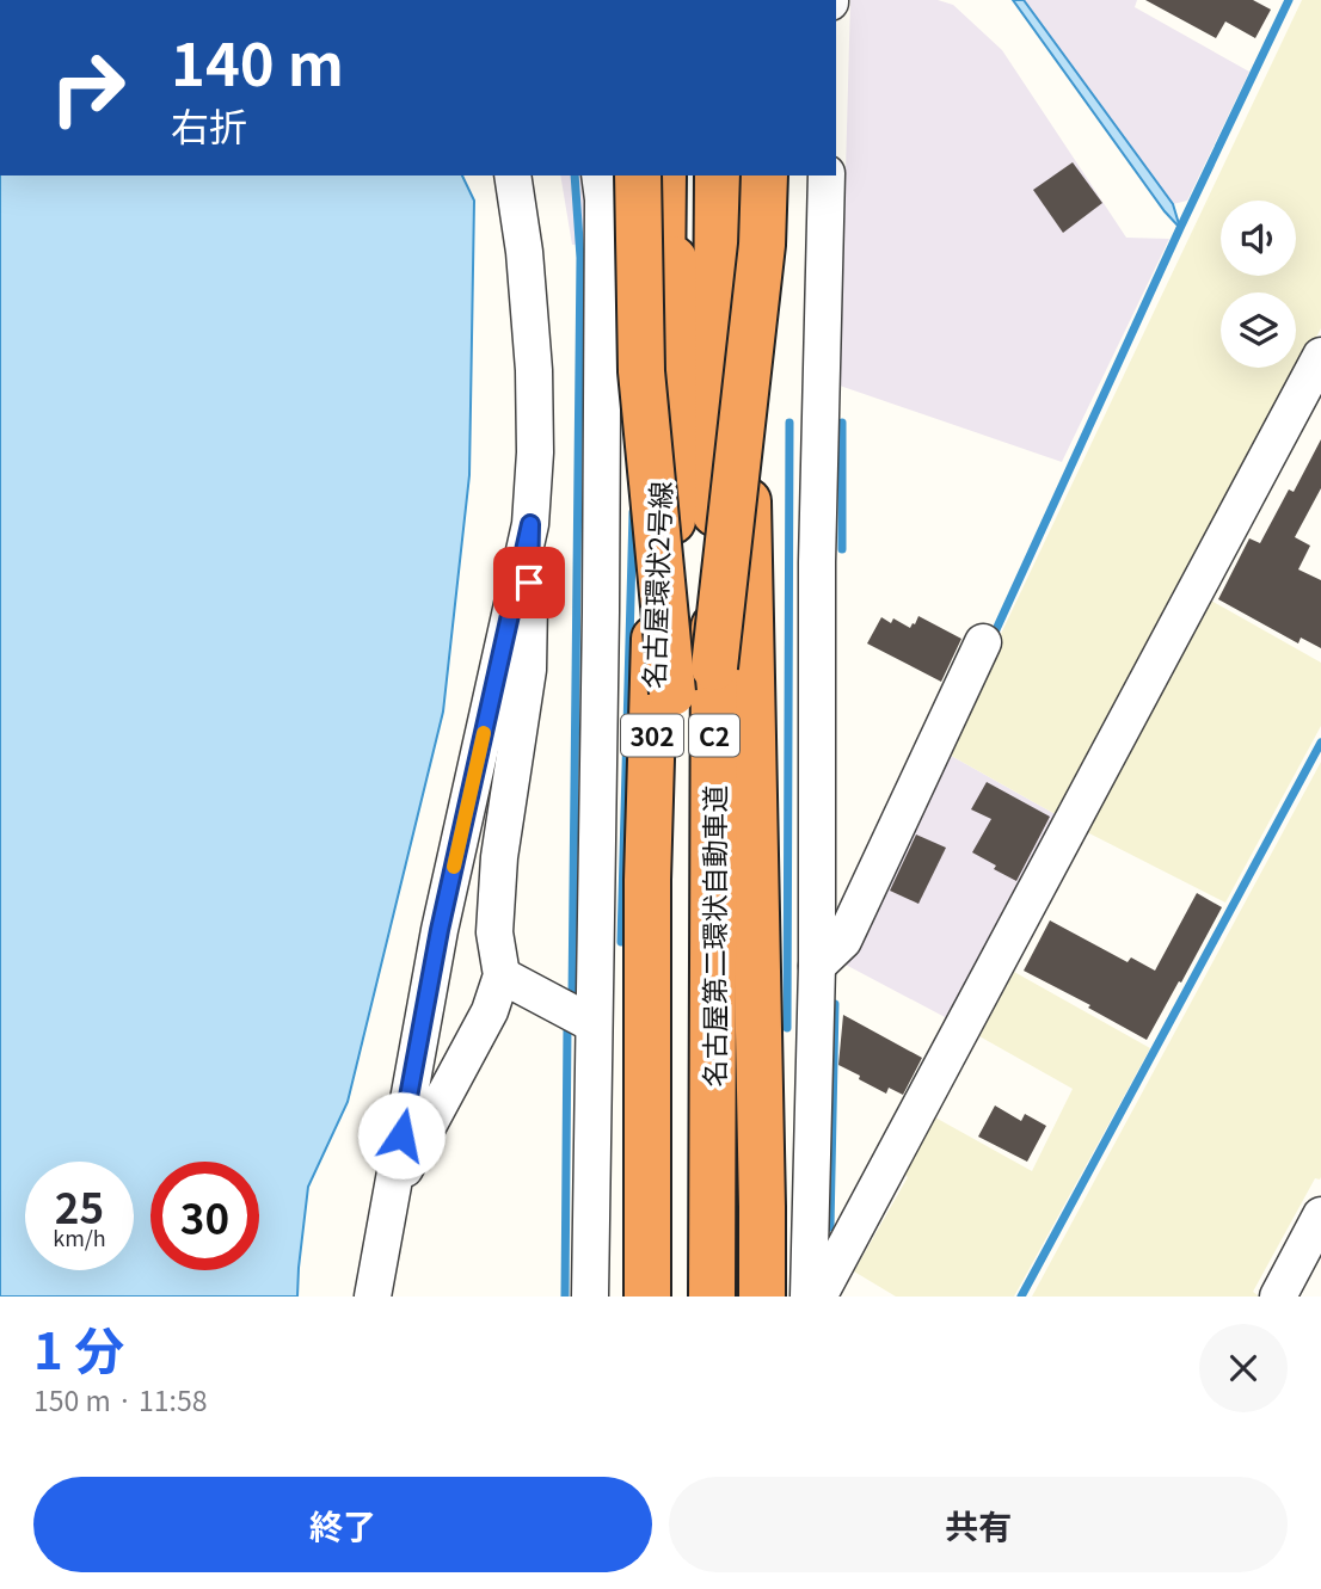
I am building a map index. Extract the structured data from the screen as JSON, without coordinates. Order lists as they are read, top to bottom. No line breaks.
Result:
{"streets":{"highway":["名古屋環状2号線","302","C2","名古屋第二環状自動車道"]},"page":{"turn":["140 m","右折"],"speed":"25 km/h","limit":"30","heading":["1 分","150 m · 11:58"],"buttons":["終了","共有"]}}
